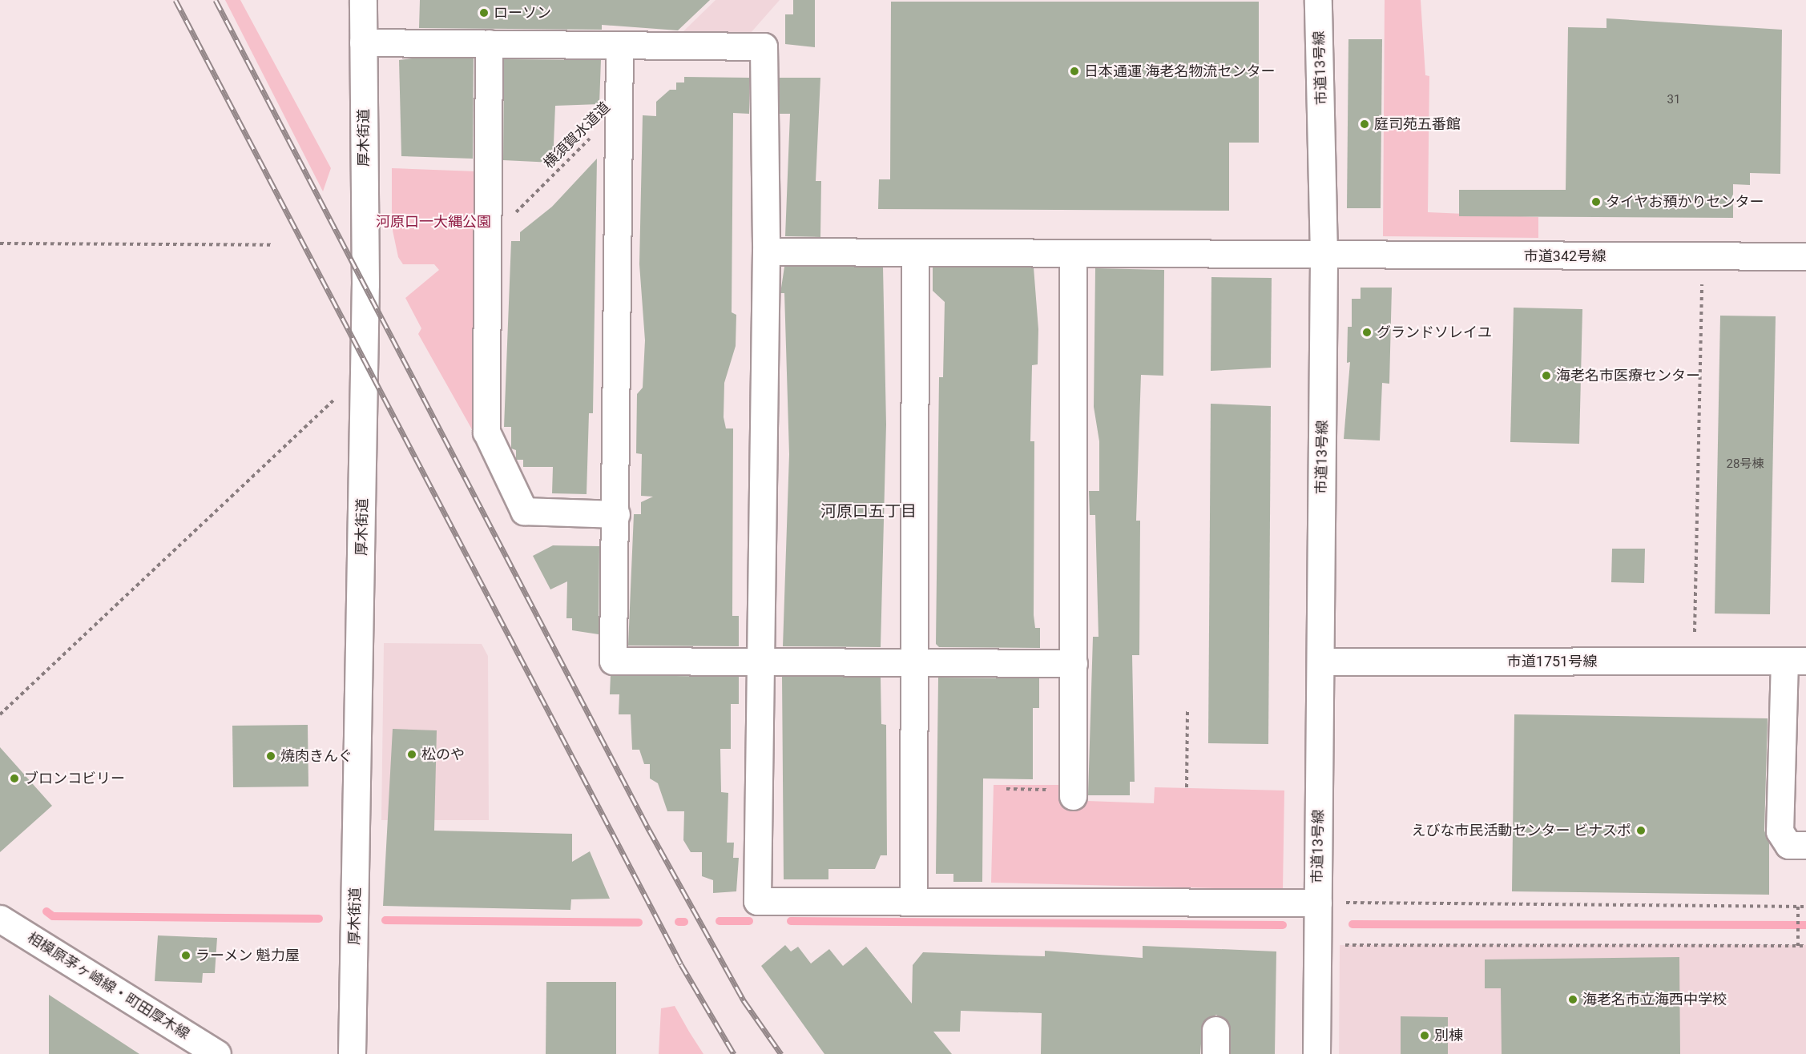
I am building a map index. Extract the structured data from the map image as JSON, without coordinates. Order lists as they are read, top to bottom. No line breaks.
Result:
{"streets":{"street":["市道13号線","厚木街道","市道342号線","市道1751号線","相模原茅ヶ崎線・町田厚木線"],"path":["横須賀水道道"]},"crossings":[["市道13号線","市道342号線"],["市道13号線","市道1751号線"]],"districts":["河原口五丁目"],"parks":["河原口一大縄公園"],"places":["ローソン","日本通運 海老名物流センター","庭司苑五番館","タイヤお預かりセンター","グランドソレイユ","海老名市医療センター","松のや","焼肉きんぐ","ブロンコビリー","えびな市民活動センター ビナスポ","ラーメン 魁力屋","海老名市立海西中学校","別棟"],"house_numbers":["31","28号棟"]}
